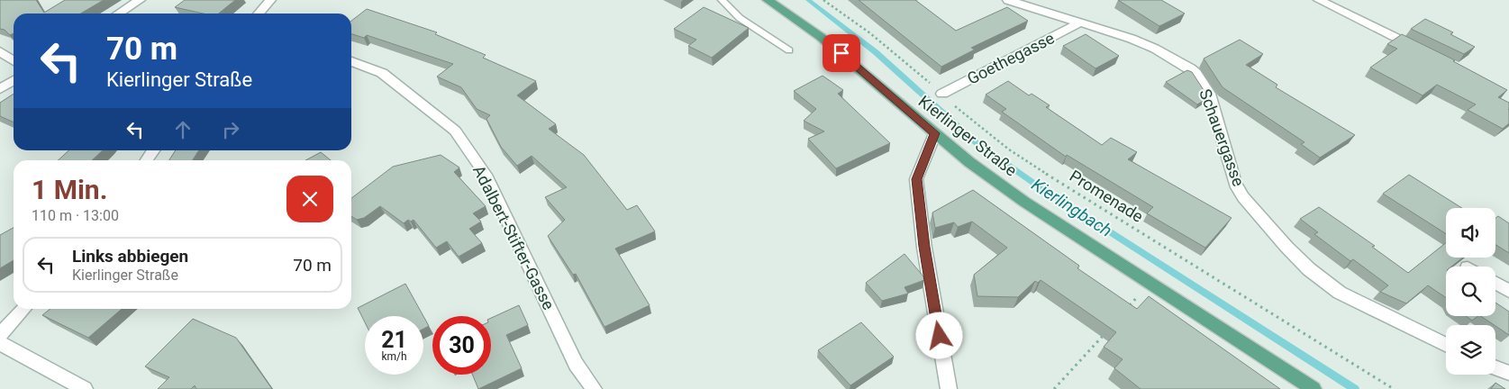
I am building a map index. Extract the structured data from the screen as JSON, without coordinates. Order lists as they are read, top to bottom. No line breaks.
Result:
{"streets":{"main road":["Kierlinger Straße"],"street":["Goethegasse","Schauergasse","Adalbert-Stifter-Gasse"],"path":["Promenade"]},"crossings":[["Goethegasse","Schauergasse"],["Goethegasse","Promenade"]],"water":["Kierlingbach"],"page":{"turn":["70 m","Kierlinger Straße"],"heading":["1 Min.","110 m · 13:00"],"list":[{"name":"Links abbiegen","note":"Kierlinger Straße","value":"70 m"}],"speed":"21 km/h","limit":"30"}}
